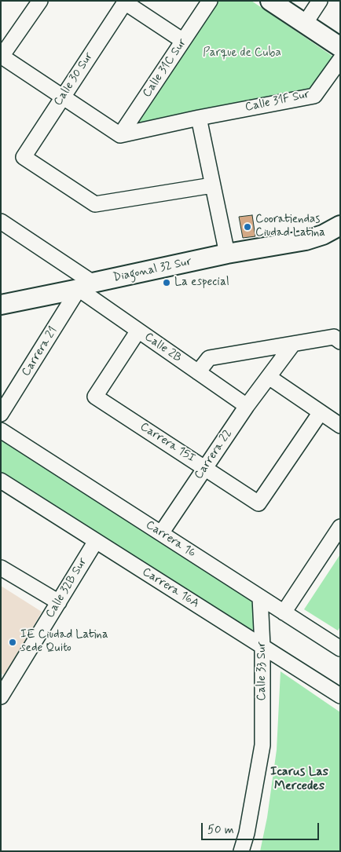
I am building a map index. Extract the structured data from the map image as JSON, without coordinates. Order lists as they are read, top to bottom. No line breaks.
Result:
{"streets":{"street":["Calle 31C Sur","Calle 30 Sur","Calle 31F Sur","Diagonal 32 Sur","Calle 2B","Carrera 21","Carrera 15I","Carrera 22","Carrera 16","Calle 32B Sur","Carrera 16A","Calle 33 Sur"]},"crossings":[["Calle 31C Sur","Calle 30 Sur"],["Calle 31C Sur","Calle 31F Sur"],["Diagonal 32 Sur","Calle 2B"],["Diagonal 32 Sur","Carrera 21"],["Calle 2B","Carrera 21"],["Calle 2B","Carrera 15I"],["Calle 2B","Carrera 22"],["Carrera 15I","Carrera 22"],["Carrera 22","Carrera 16"],["Carrera 16","Calle 33 Sur"],["Calle 32B Sur","Carrera 16A"],["Carrera 16A","Calle 33 Sur"]],"districts":["Icarus Las Mercedes"],"parks":["Parque de Cuba"],"places":["Cooratiendas Ciudad Latina","La especial","IE Ciudad Latina sede Quito"],"scale_bar":"50 m"}
